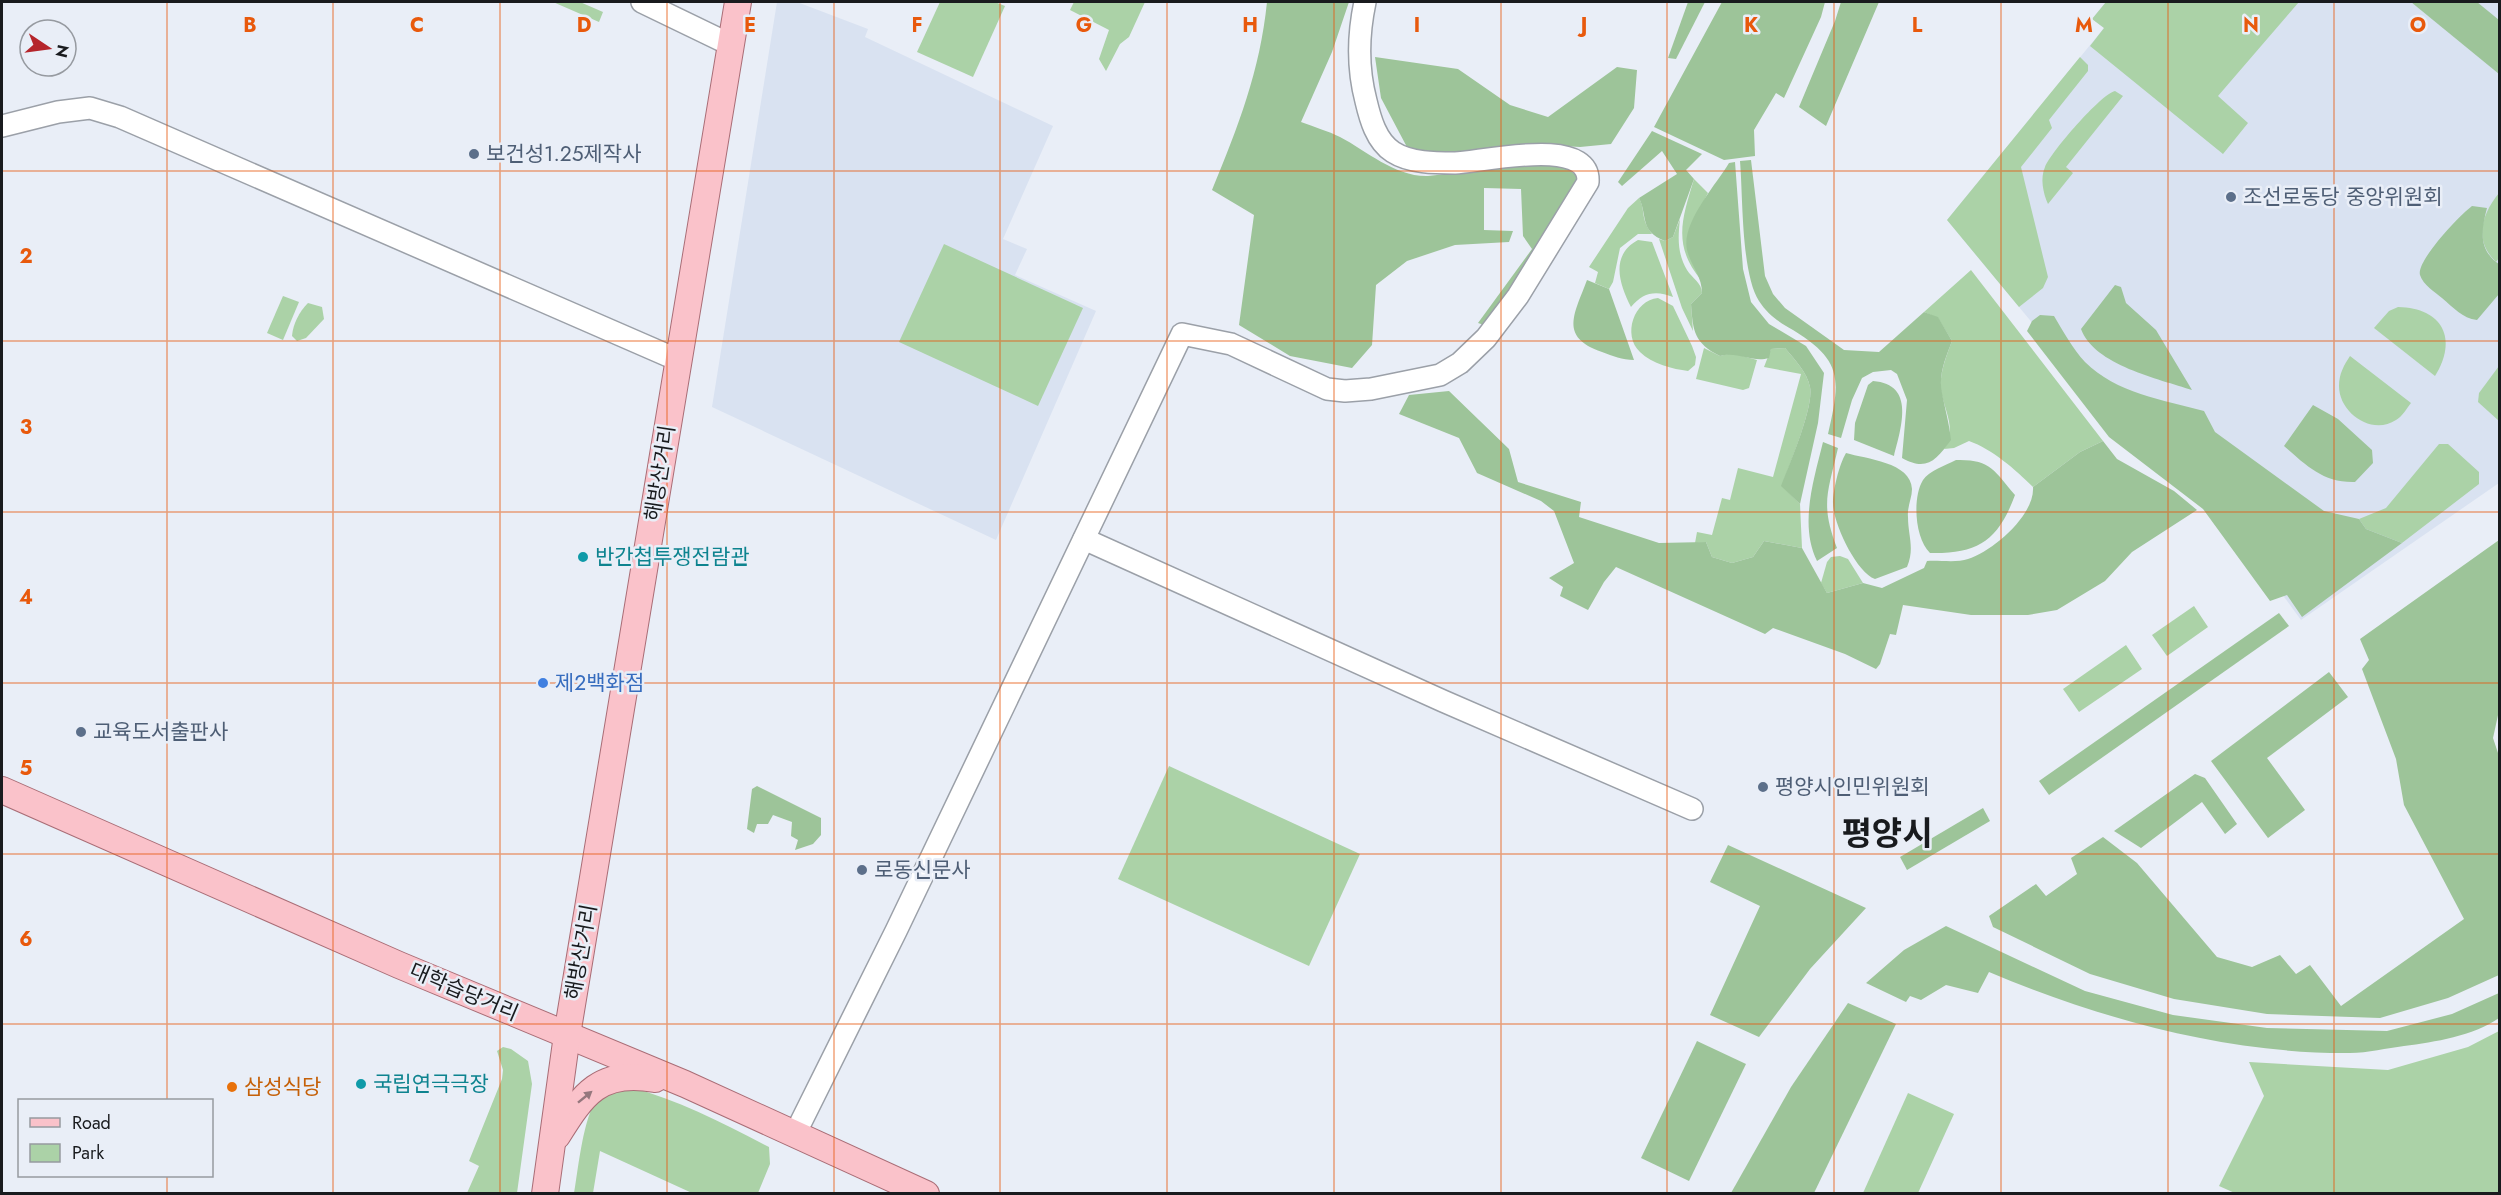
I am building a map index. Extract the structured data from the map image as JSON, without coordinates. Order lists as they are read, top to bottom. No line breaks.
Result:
{"streets":{"main road":["해방산거리","대학습당거리"]},"crossings":[["해방산거리","대학습당거리"]],"districts":["평양시"],"places":["보건성1.25제작사","조선로동당 중앙위원회","반간첩투쟁전람관","제2백화점","교육도서출판사","평양시인민위원회","로동신문사","국립연극극장","삼성식당"],"legend":["Road","Park"],"north":"right","grid":{"columns":["B","C","D","E","F","G","H","I","J","K","L","M","N","O"],"rows":["2","3","4","5","6"]}}
